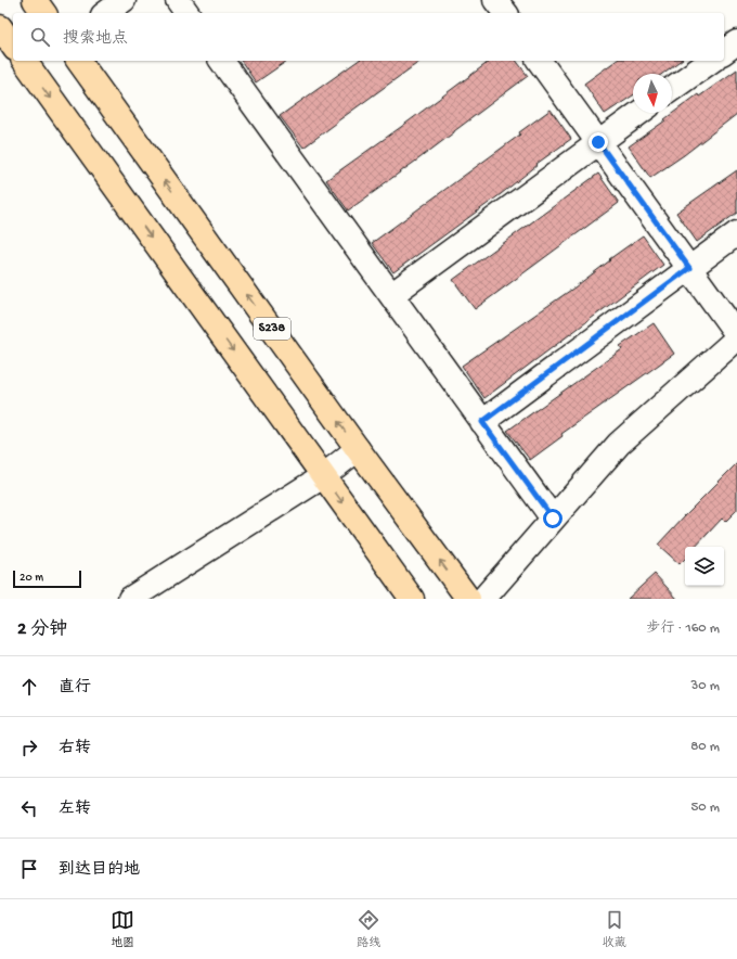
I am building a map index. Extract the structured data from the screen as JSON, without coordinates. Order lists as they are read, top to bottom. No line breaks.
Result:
{"streets":{"main road":["S238"]},"scale_bar":"20 m","north":"bottom","page":{"search":"搜索地点","scale":"20 m","heading":["2 分钟","步行 · 160 m"],"list":[["直行","30 m"],["右转","80 m"],["左转","50 m"],"到达目的地"],"nav":["地图","路线","收藏"]}}
